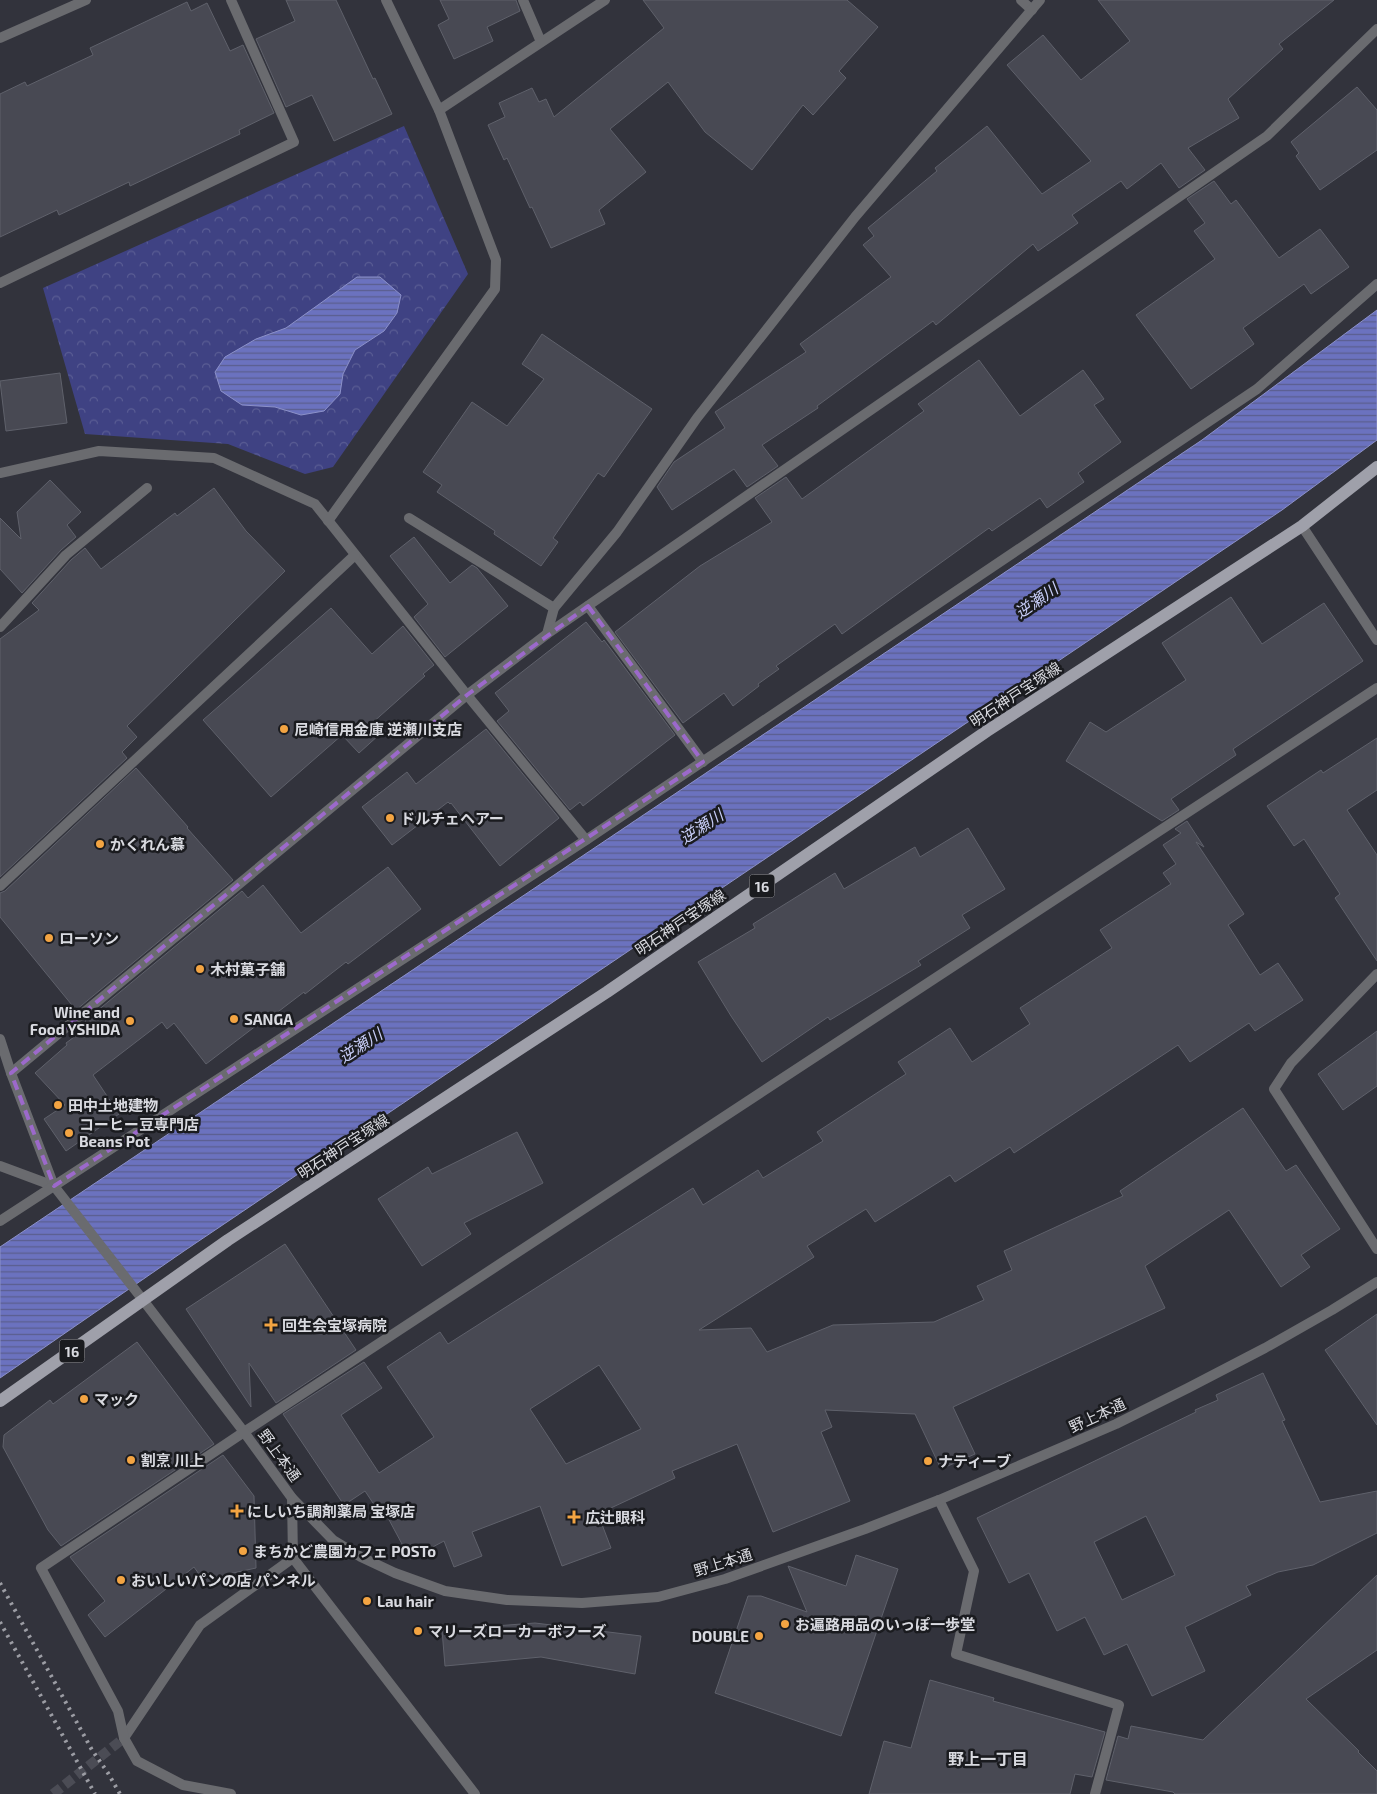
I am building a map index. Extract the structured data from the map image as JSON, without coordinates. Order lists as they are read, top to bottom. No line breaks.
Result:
{"streets":{"main road":["明石神戸宝塚線","16"],"street":["野上本通"]},"crossings":[["明石神戸宝塚線","野上本通"]],"districts":["野上一丁目"],"water":["逆瀬川"],"places":{"other":["尼崎信用金庫 逆瀬川支店","ドルチェヘアー","かくれん慕","ローソン","木村菓子舗","SANGA","Wine and Food YSHIDA","田中土地建物","コーヒー豆専門店 Beans Pot","マック","割烹 川上","ナティーブ","まちかど農園カフェ POSTo","おいしいパンの店 パンネル","Lau hair","お遍路用品のいっぽ一歩堂","マリーズローカーボフーズ","DOUBLE"],"health":["回生会宝塚病院","にしいち調剤薬局 宝塚店","広辻眼科"]}}
